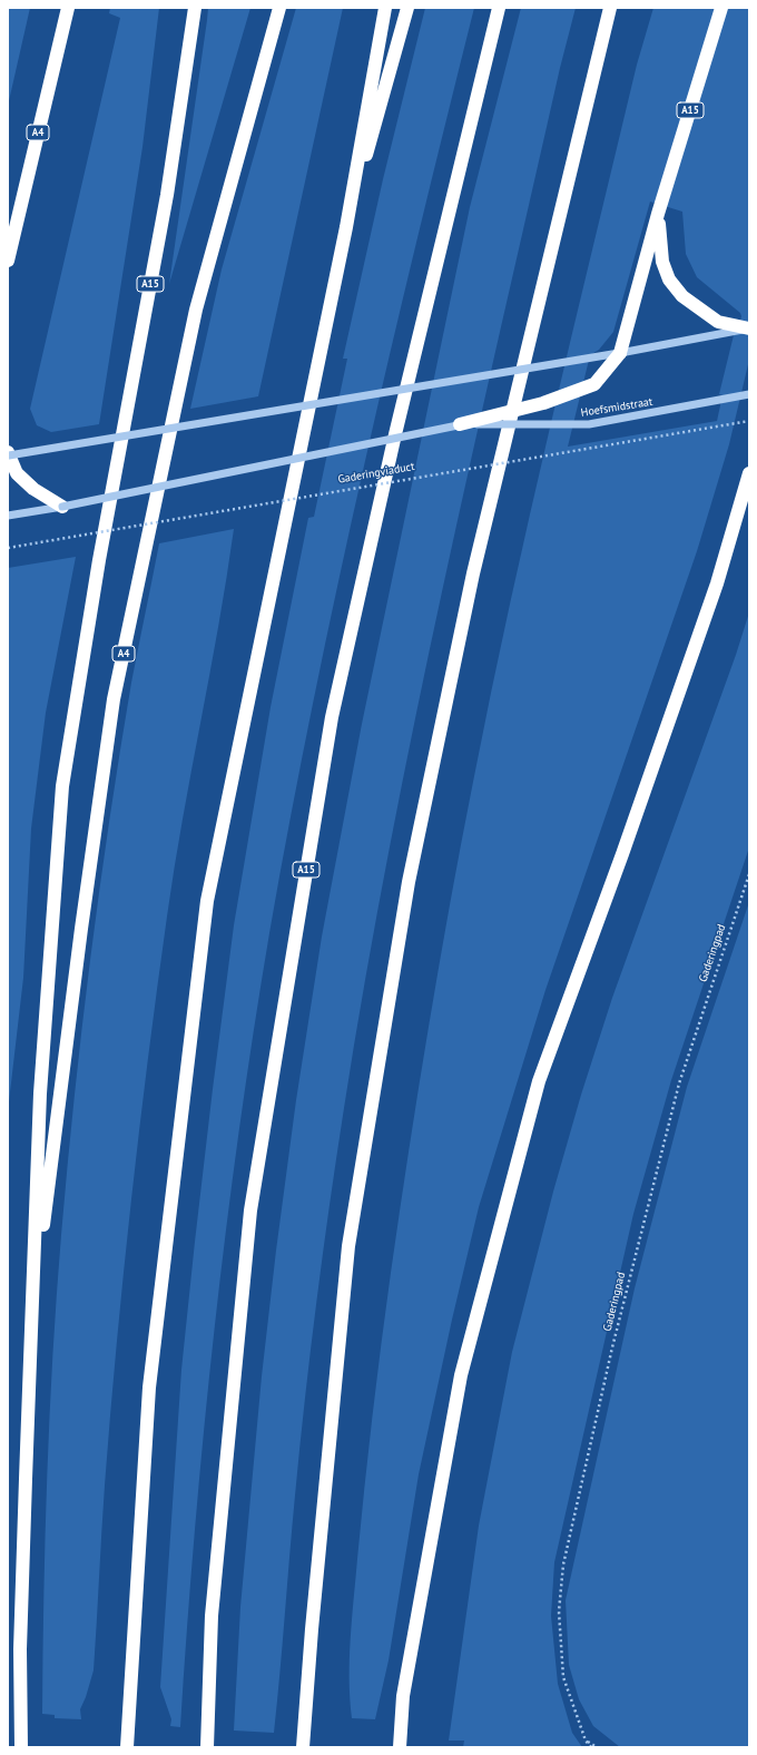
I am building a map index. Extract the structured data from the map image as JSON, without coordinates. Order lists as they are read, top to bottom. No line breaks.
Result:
{"streets":{"highway":["A15","A4"],"street":["Hoefsmidstraat"],"path":["Gaderingviaduct","Gaderingpad"]},"crossings":[["A15","A4"]]}
